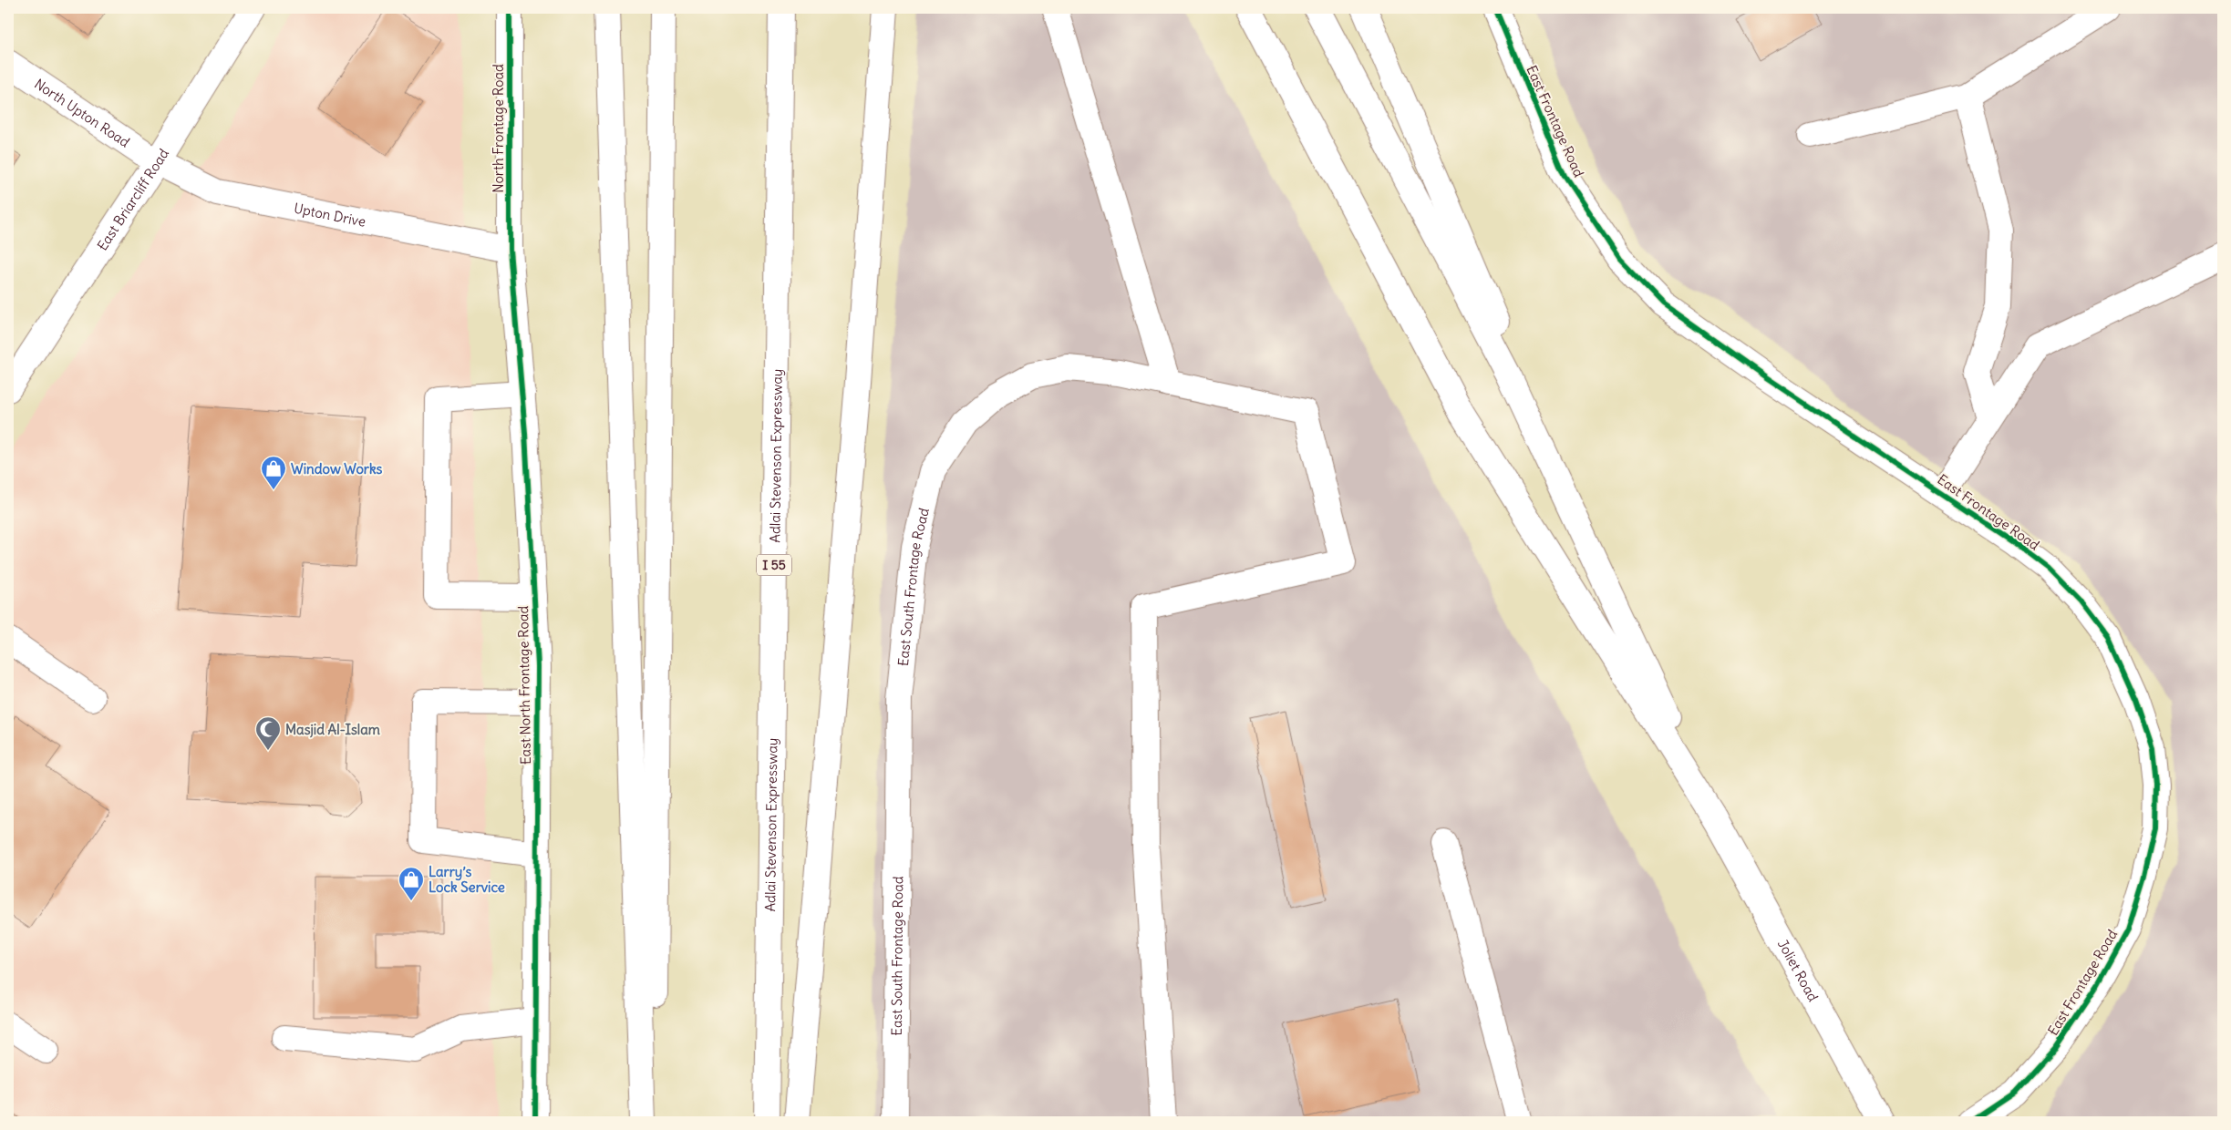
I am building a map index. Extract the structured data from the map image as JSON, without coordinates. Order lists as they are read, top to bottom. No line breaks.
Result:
{"streets":{"main road":["North Upton Road","East Frontage Road","North Frontage Road","East Briarcliff Road","Upton Drive","Adlai Stevenson Expressway","I 55","East South Frontage Road","East North Frontage Road","Joliet Road"]},"crossings":[["North Upton Road","East Briarcliff Road"],["North Upton Road","Upton Drive"],["North Frontage Road","Upton Drive"],["North Frontage Road","East North Frontage Road"],["East Briarcliff Road","Upton Drive"],["Upton Drive","East North Frontage Road"]],"places":{"shop":["Window Works","Larry’s Lock Service"],"mosque":["Masjid Al-Islam"]}}
